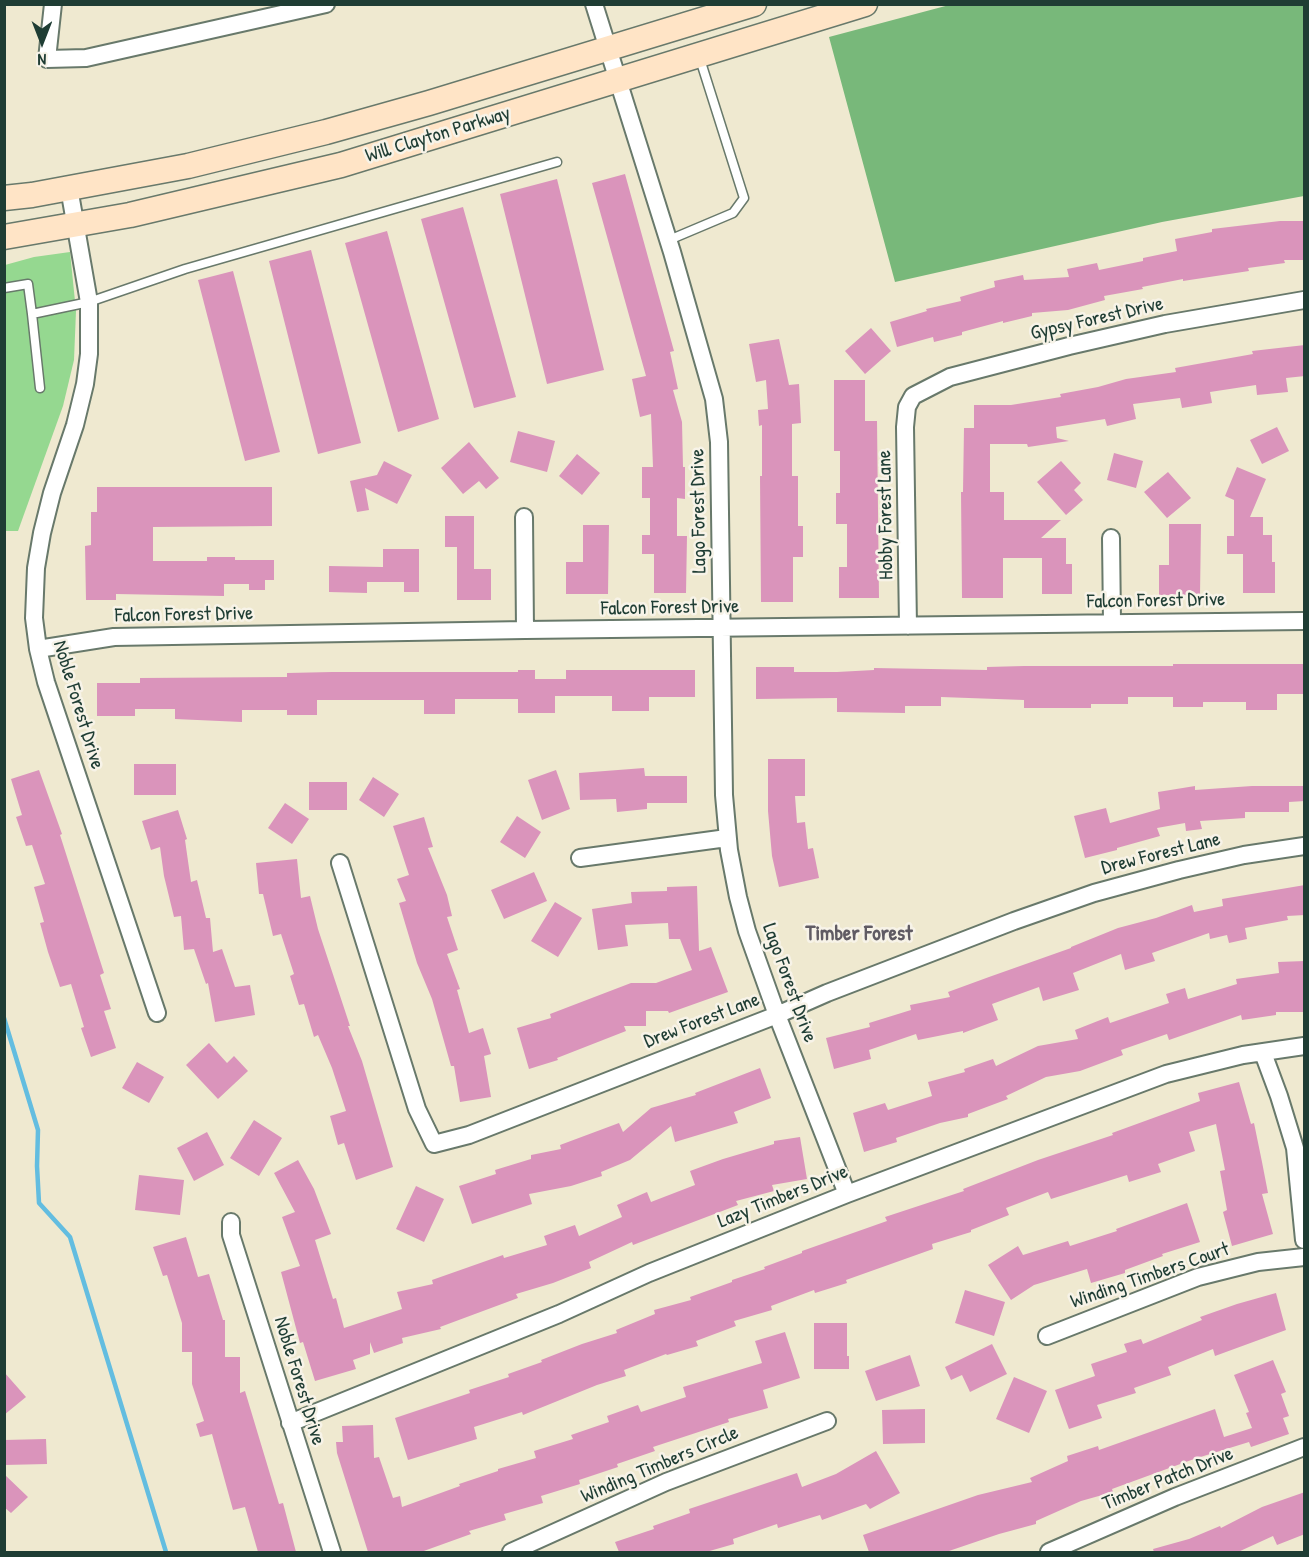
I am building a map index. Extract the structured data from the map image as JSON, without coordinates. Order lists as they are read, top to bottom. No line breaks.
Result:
{"streets":{"main road":["Will Clayton Parkway"],"street":["Gypsy Forest Drive","Lago Forest Drive","Hobby Forest Lane","Falcon Forest Drive","Noble Forest Drive","Drew Forest Lane","Lazy Timbers Drive","Winding Timbers Court","Winding Timbers Circle","Timber Patch Drive"]},"crossings":[["Will Clayton Parkway","Lago Forest Drive"],["Will Clayton Parkway","Noble Forest Drive"],["Gypsy Forest Drive","Hobby Forest Lane"],["Lago Forest Drive","Falcon Forest Drive"],["Lago Forest Drive","Drew Forest Lane"],["Lago Forest Drive","Lazy Timbers Drive"],["Hobby Forest Lane","Falcon Forest Drive"],["Falcon Forest Drive","Noble Forest Drive"],["Noble Forest Drive","Lazy Timbers Drive"]],"districts":["Timber Forest"],"north":"bottom"}
